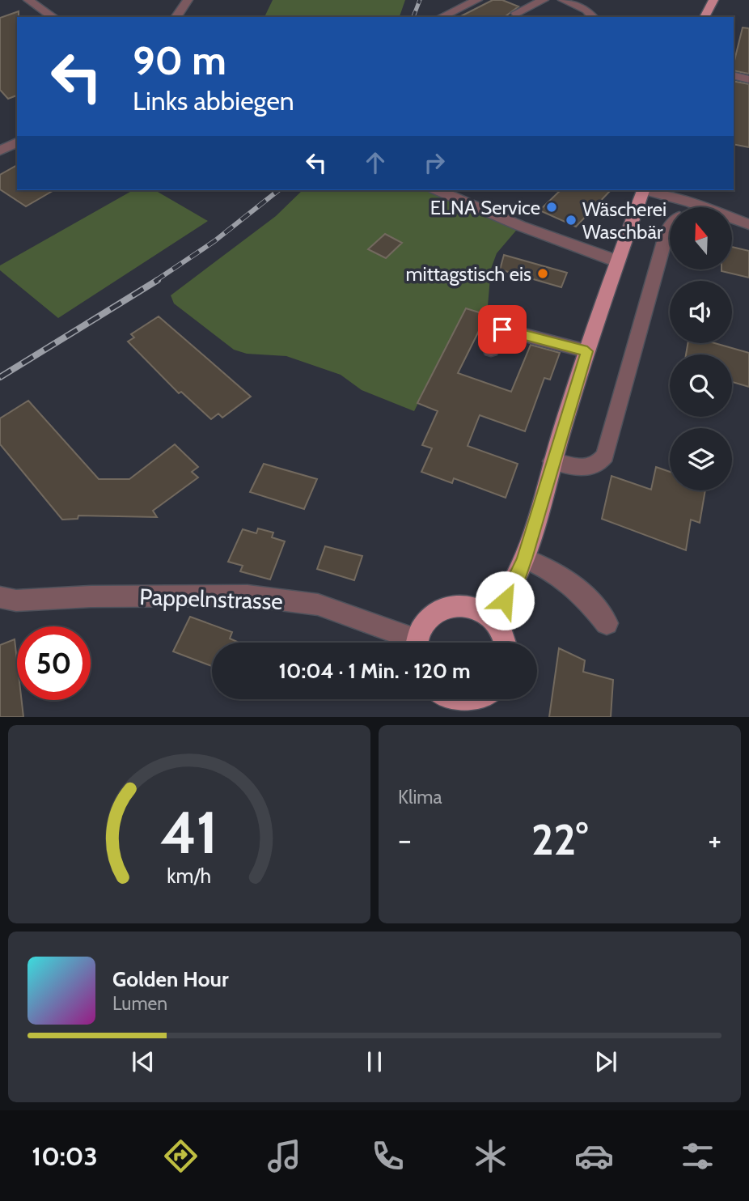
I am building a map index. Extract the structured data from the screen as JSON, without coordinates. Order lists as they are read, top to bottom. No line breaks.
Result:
{"streets":{"street":["Pappelnstrasse"]},"places":["ELNA Service","Wäscherei Waschbär","mittagstisch eis"],"north":"top","page":{"turn":["90 m","Links abbiegen"],"limit":"50","trip":"10:04 · 1 Min. · 120 m","tile":"Klima","heat":["−","22°","+"],"song":["Golden Hour","Lumen"],"tabs":"10:03","gauge":["41","km/h"]}}
